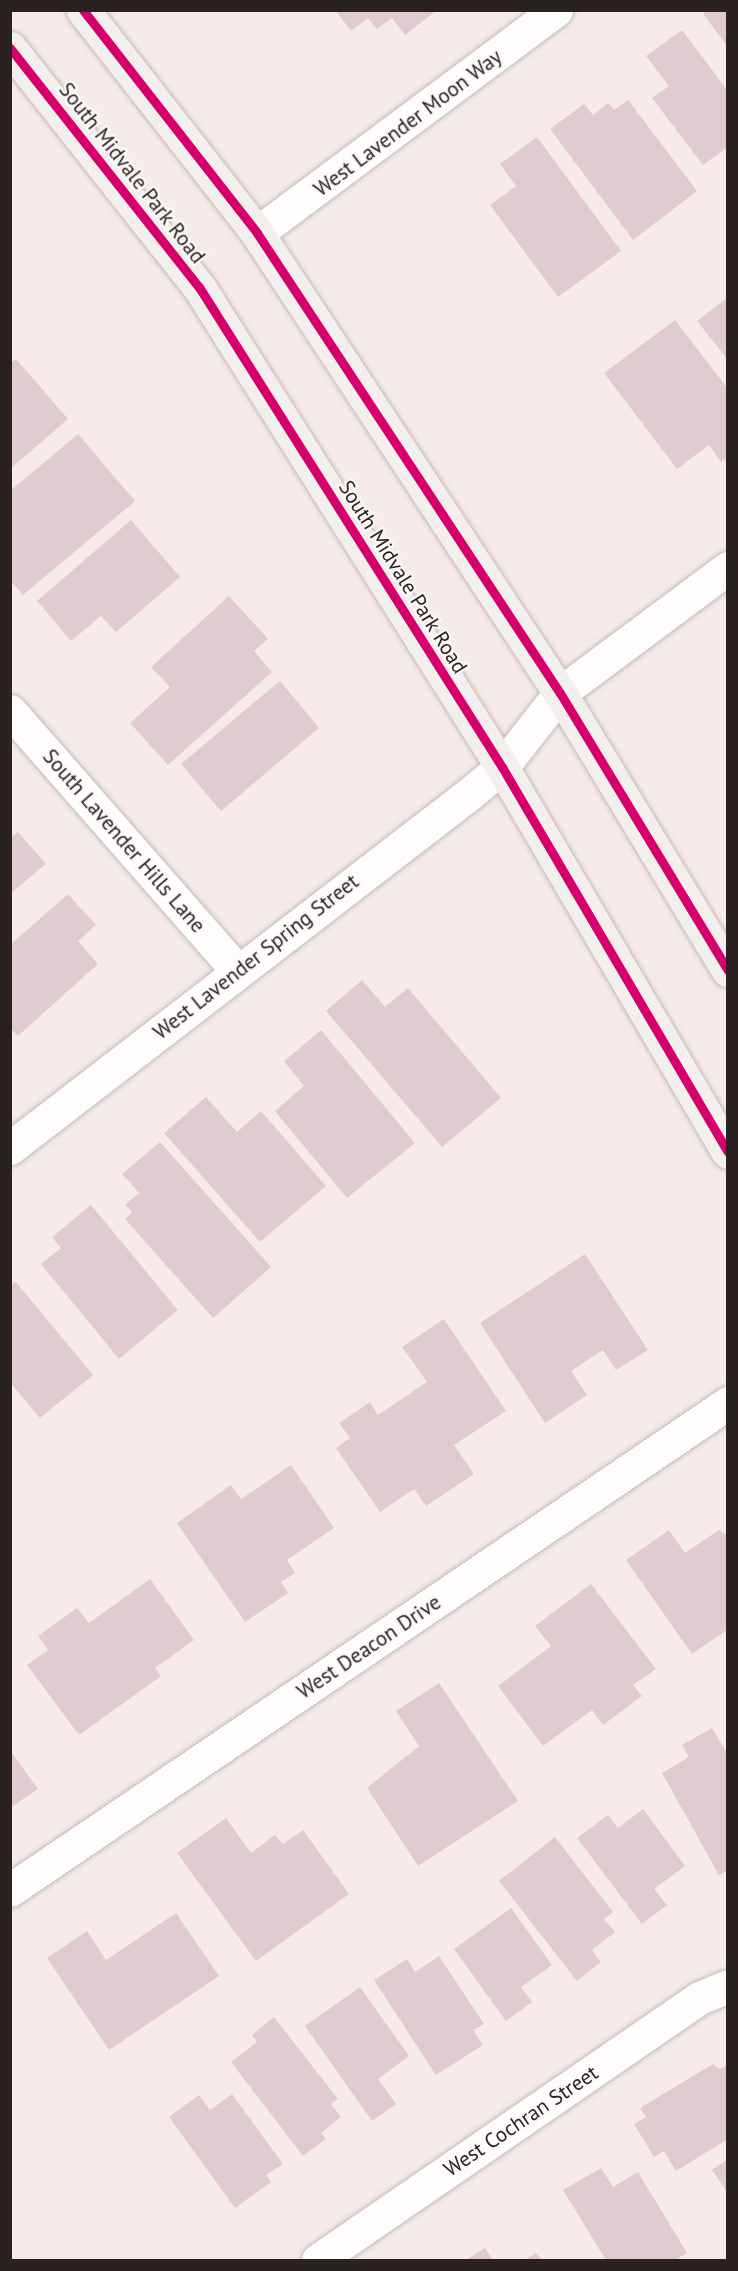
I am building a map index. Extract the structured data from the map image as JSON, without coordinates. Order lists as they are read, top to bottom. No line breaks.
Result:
{"streets":{"main road":["South Midvale Park Road"],"street":["West Lavender Moon Way","South Lavender Hills Lane","West Lavender Spring Street","West Deacon Drive","West Cochran Street"]},"crossings":[["South Midvale Park Road","West Lavender Spring Street"],["South Lavender Hills Lane","West Lavender Spring Street"]]}
